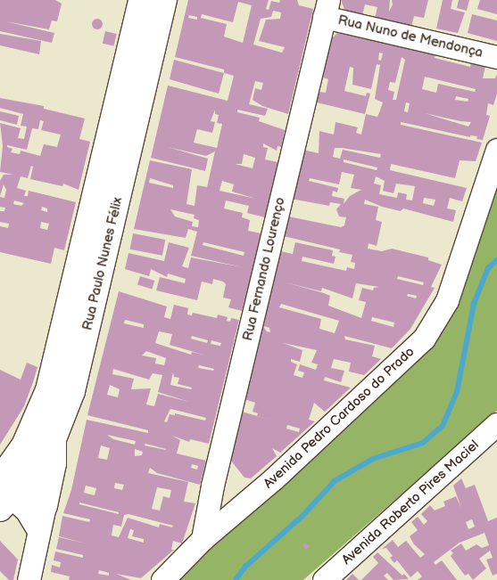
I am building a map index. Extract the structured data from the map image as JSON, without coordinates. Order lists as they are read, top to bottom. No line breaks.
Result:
{"streets":{"main road":["Rua Paulo Nunes Félix"],"street":["Rua Nuno de Mendonça","Rua Fernando Lourenço","Avenida Pedro Cardoso do Prado","Avenida Roberto Pires Maciel"]},"crossings":[["Rua Nuno de Mendonça","Rua Fernando Lourenço"],["Rua Fernando Lourenço","Avenida Pedro Cardoso do Prado"]]}
